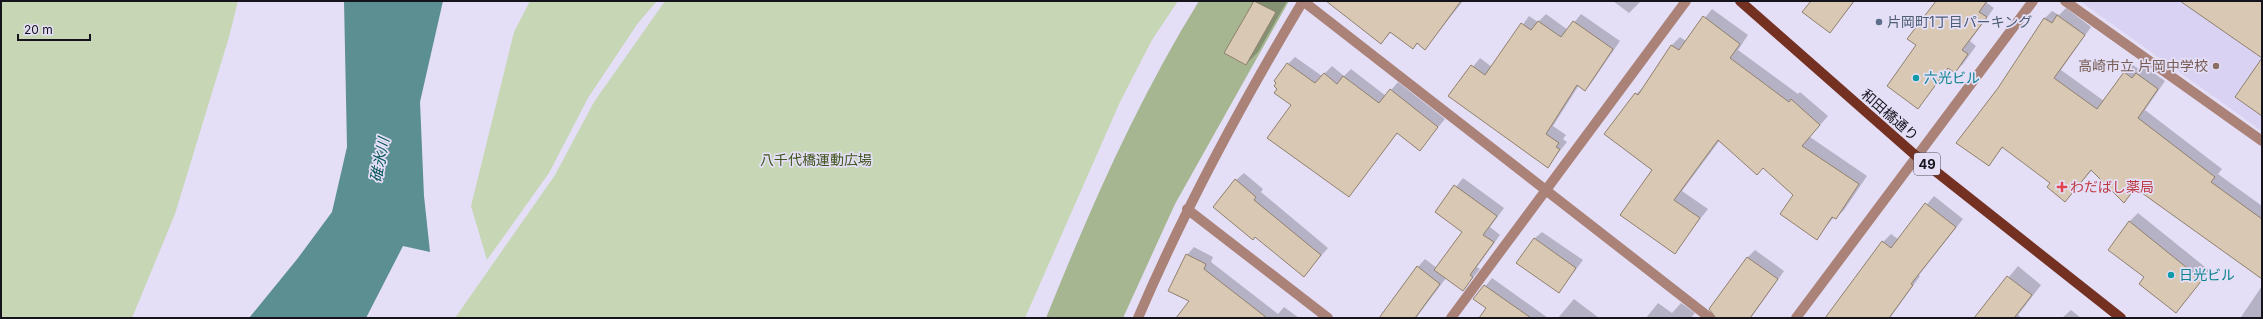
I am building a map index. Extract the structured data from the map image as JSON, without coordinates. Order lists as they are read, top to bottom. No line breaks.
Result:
{"streets":{"main road":["和田橋通り","49"]},"water":["碓氷川"],"parks":["八千代橋運動広場"],"places":{"other":["片岡町1丁目パーキング","高崎市立 片岡中学校","六光ビル","日光ビル"],"health":["わだばし薬局"]},"scale_bar":"20 m"}
